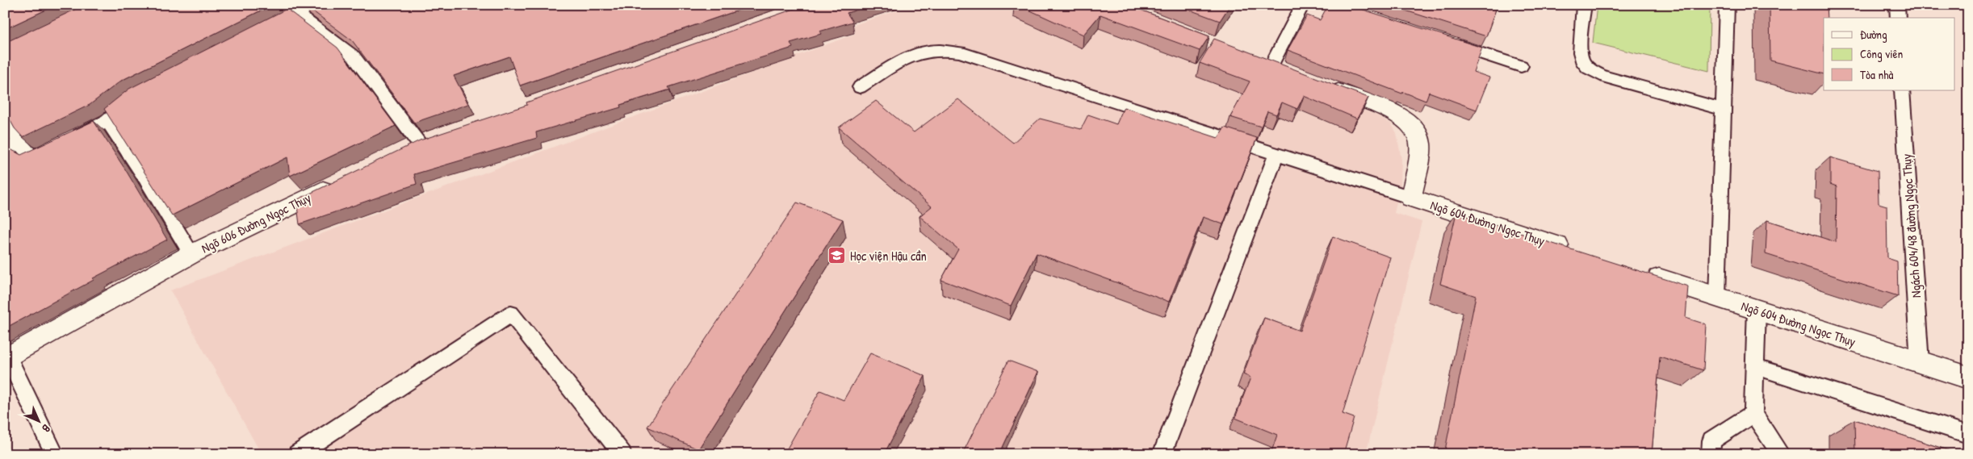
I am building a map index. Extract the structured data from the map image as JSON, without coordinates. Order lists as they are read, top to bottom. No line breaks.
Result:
{"streets":{"street":["Ngõ 606 Đường Ngọc Thụy","Ngõ 604 Đường Ngọc Thụy"],"lane":["Ngách 604/48 đường Ngọc Thụy"]},"crossings":[["Ngõ 604 Đường Ngọc Thụy","Ngách 604/48 đường Ngọc Thụy"]],"places":{"school or university":["Học viện Hậu cần"]},"legend":["Đường","Công viên","Tòa nhà"],"north":"bottom right"}
